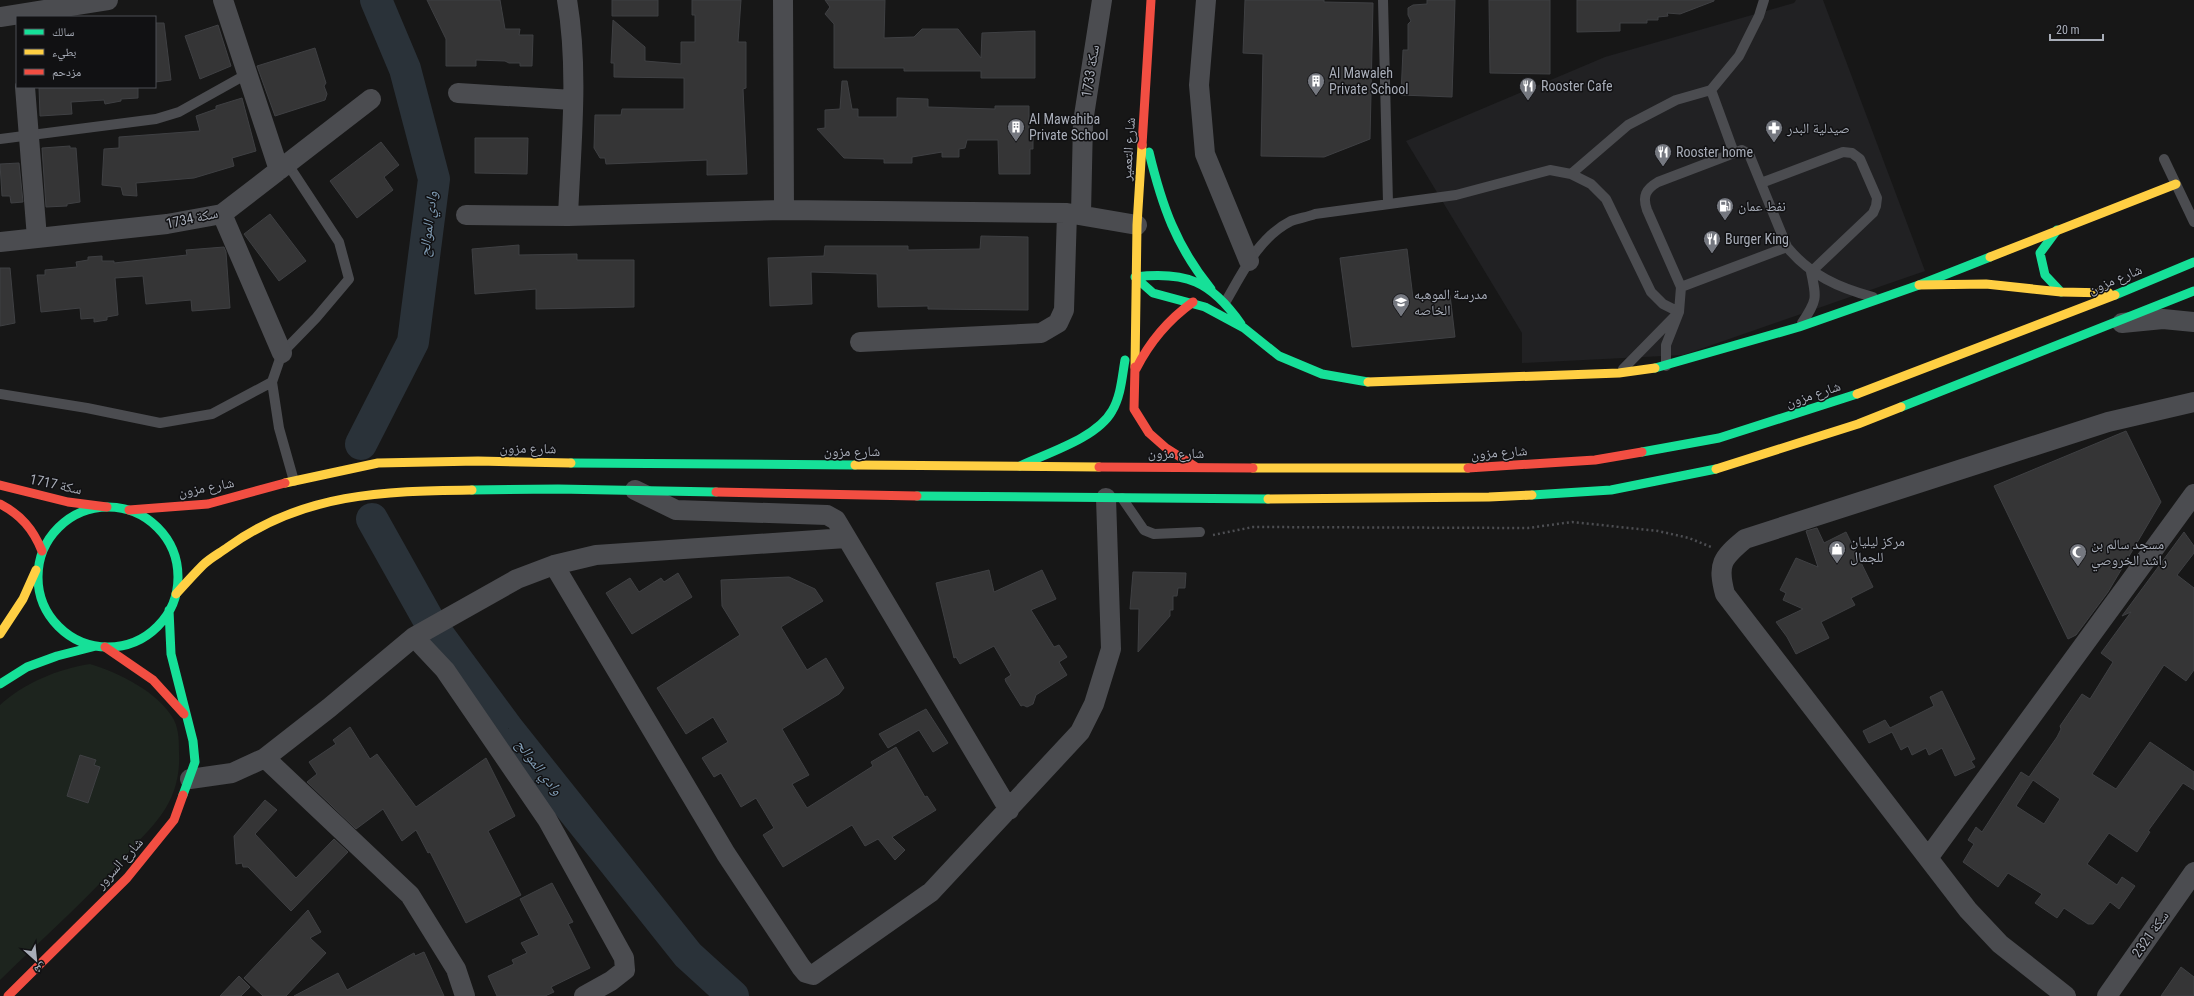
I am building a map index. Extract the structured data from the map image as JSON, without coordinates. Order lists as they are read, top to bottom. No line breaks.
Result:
{"streets":{"main road":["شارع التعمير","شارع مزون","سكة 1717","شارع السرور"],"street":["سكة 1733","سكة 1734","سكة 2321"]},"crossings":[["شارع التعمير","شارع مزون"],["شارع مزون","سكة 1717"],["شارع مزون","شارع السرور"],["سكة 1717","شارع السرور"]],"water":["وادي الموالح"],"places":{"building":["Al Mawaleh Private School","Al Mawahiba Private School"],"restaurant":["Rooster Cafe","Rooster home","Burger King"],"pharmacy":["صيدلية البدر"],"fuel station":["نفط عمان"],"school or university":["مدرسة الموهبه الخاصه"],"shop":["مركز ليليان للجمال"],"mosque":["مسجد سالم بن راشد الخروصي"]},"legend":["سالك","بطيء","مزدحم"],"scale_bar":"20 m","north":"bottom right"}
